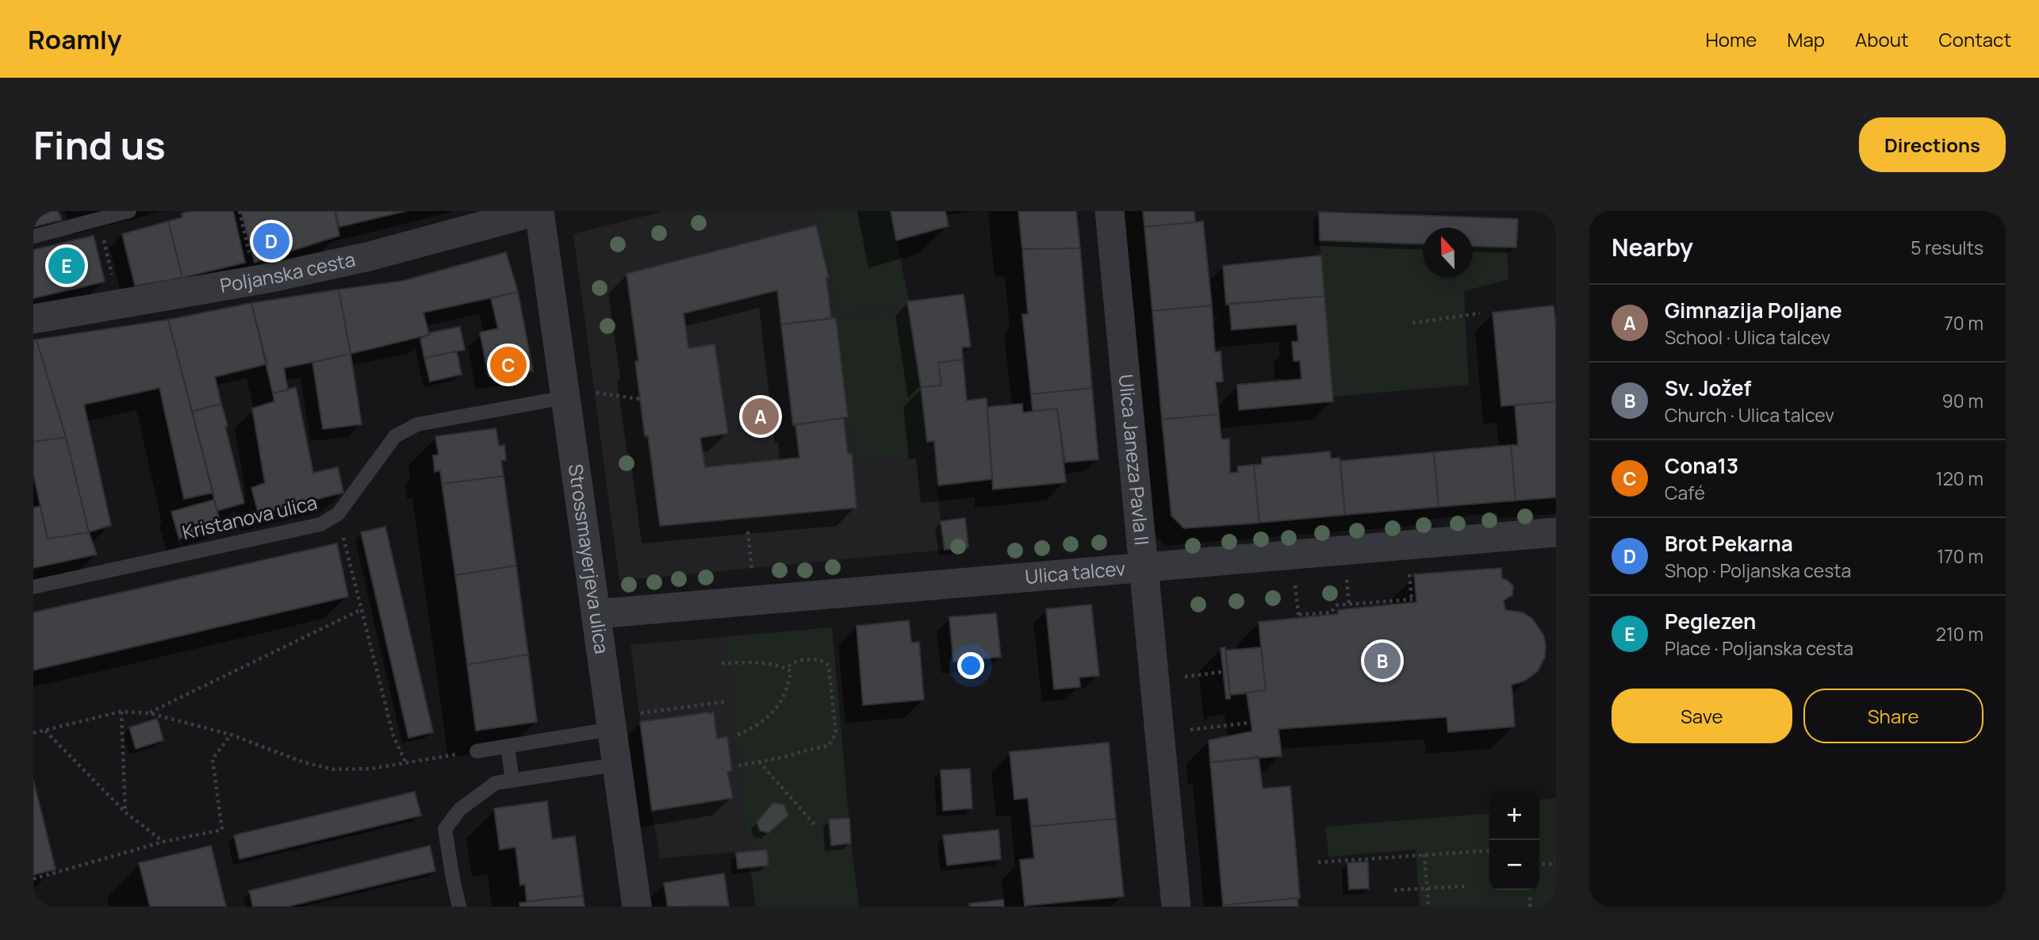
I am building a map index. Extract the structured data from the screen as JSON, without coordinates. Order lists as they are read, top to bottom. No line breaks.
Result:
{"streets":{"street":["Poljanska cesta","Ulica Janeza Pavla II","Strossmayerjeva ulica","Ulica talcev"],"lane":["Kristanova ulica"]},"crossings":[["Poljanska cesta","Strossmayerjeva ulica"],["Ulica Janeza Pavla II","Ulica talcev"],["Kristanova ulica","Strossmayerjeva ulica"],["Strossmayerjeva ulica","Ulica talcev"]],"north":"top","page":{"header":"Roamly","nav":["Home","Map","About","Contact"],"buttons":["Directions",["Save","Share"]],"title":"Find us","heading":["Nearby","5 results"],"pins":["D","E","C","A","B"],"list":[{"mark":"A","name":"Gimnazija Poljane","note":"School · Ulica talcev","value":"70 m"},{"mark":"B","name":"Sv. Jožef","note":"Church · Ulica talcev","value":"90 m"},{"mark":"C","name":"Cona13","note":"Café","value":"120 m"},{"mark":"D","name":"Brot Pekarna","note":"Shop · Poljanska cesta","value":"170 m"},{"mark":"E","name":"Peglezen","note":"Place · Poljanska cesta","value":"210 m"}],"map_buttons":["+","−"]}}
